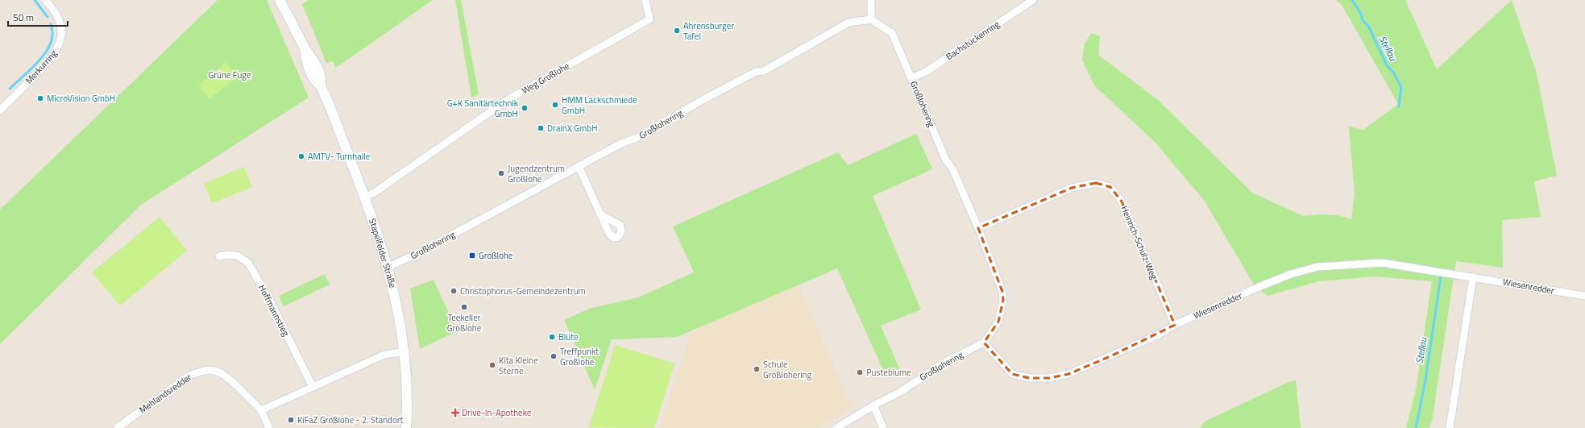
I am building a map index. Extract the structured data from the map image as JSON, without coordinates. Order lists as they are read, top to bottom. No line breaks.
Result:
{"streets":{"street":["Bachstückenring","Merkurring","Weg Großlohe","Großlohering","Heinrich-Schulz-Weg","Stapelfelder Straße","Wiesenredder","Hoffmannstieg","Mehlandsredder"]},"crossings":[["Bachstückenring","Großlohering"],["Weg Großlohe","Stapelfelder Straße"],["Großlohering","Heinrich-Schulz-Weg"],["Großlohering","Stapelfelder Straße"],["Großlohering","Wiesenredder"],["Heinrich-Schulz-Weg","Wiesenredder"]],"water":["Stellau"],"parks":["Grüne Fuge"],"places":{"other":["Ahrensburger Tafel","MicroVision GmbH","HMM Lackschmiede GmbH","G+K Sanitärtechnik GmbH","DrainX GmbH","AMTV- Turnhalle","Jugendzentrum Großlohe","Christophorus-Gemeindezentrum","Teekeller Großlohe","Blüte","Treffpunkt Großlohe","Kita Kleine Sterne","Schule Großlohering","Pusteblume","KiFaZ Großlohe - 2. Standort"],"transit":["Großlohe"],"health":["Drive-In-Apotheke"]},"scale_bar":"50 m"}
